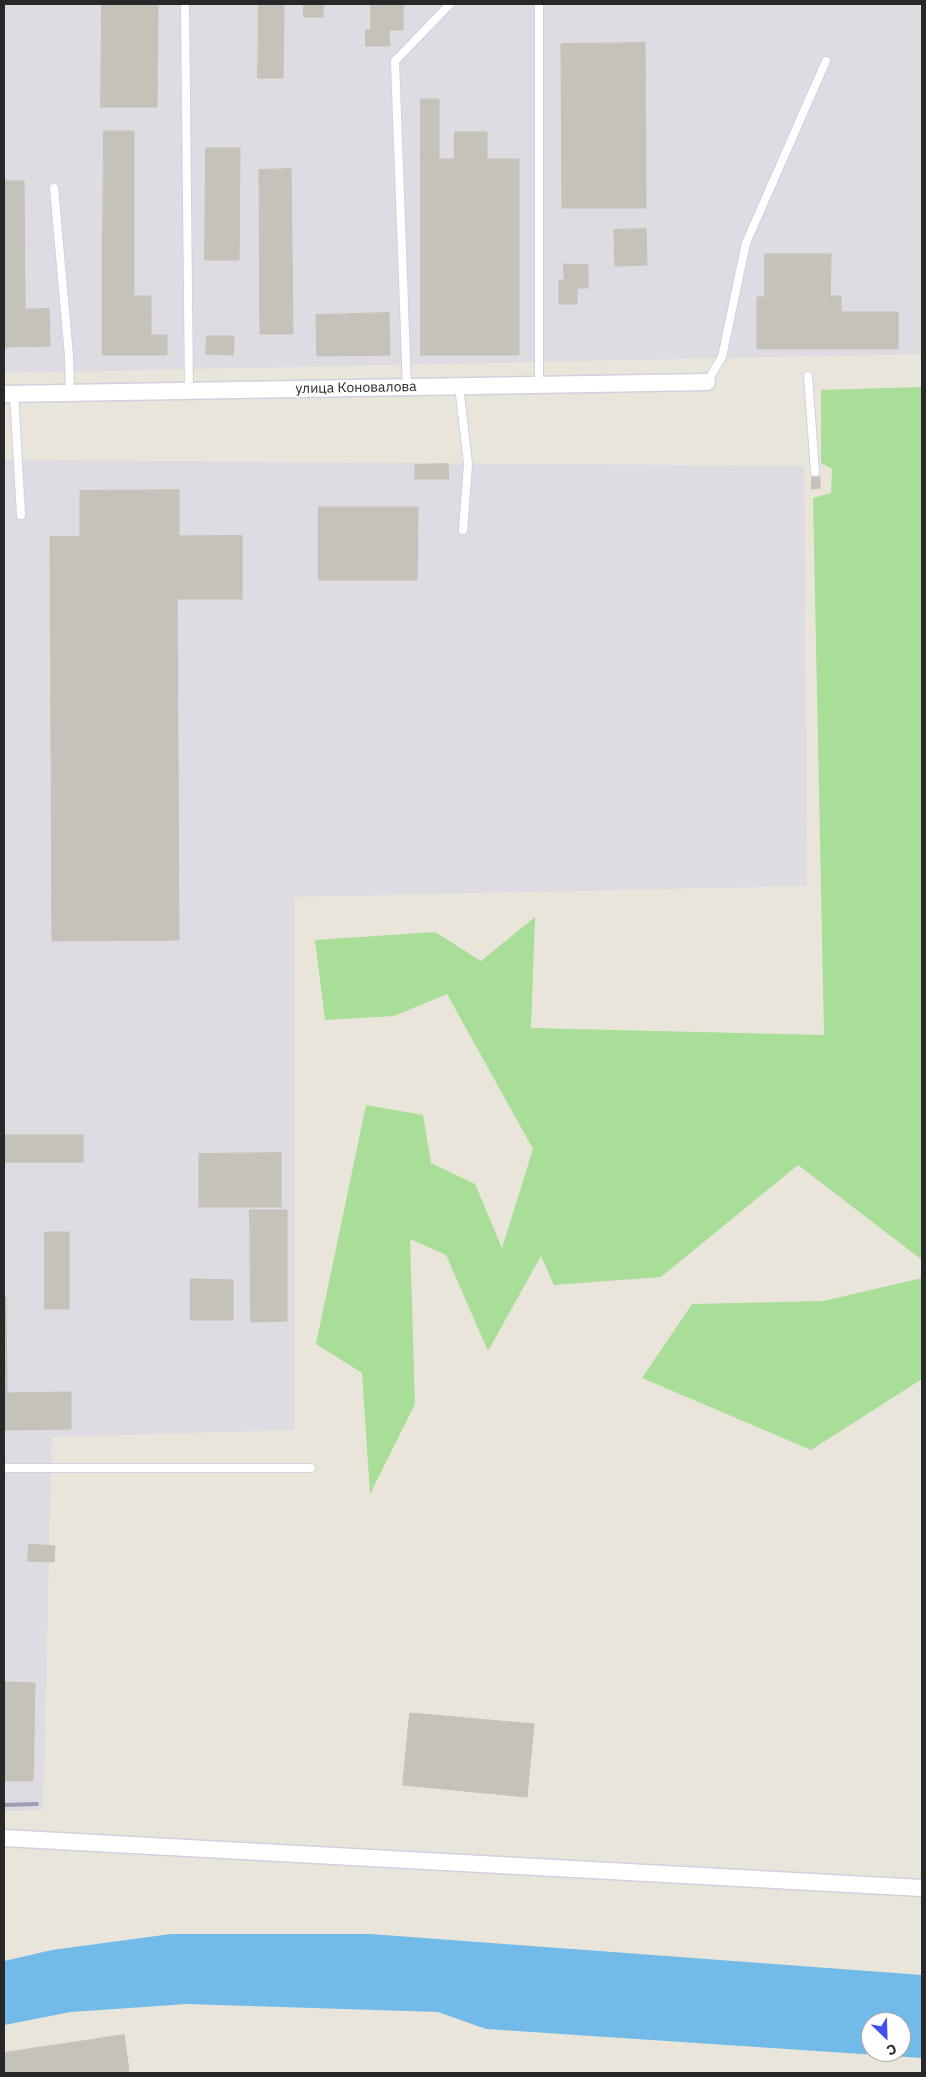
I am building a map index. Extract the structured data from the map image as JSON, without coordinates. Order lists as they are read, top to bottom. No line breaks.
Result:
{"streets":{"street":["улица Коновалова"]},"north":"bottom right"}
